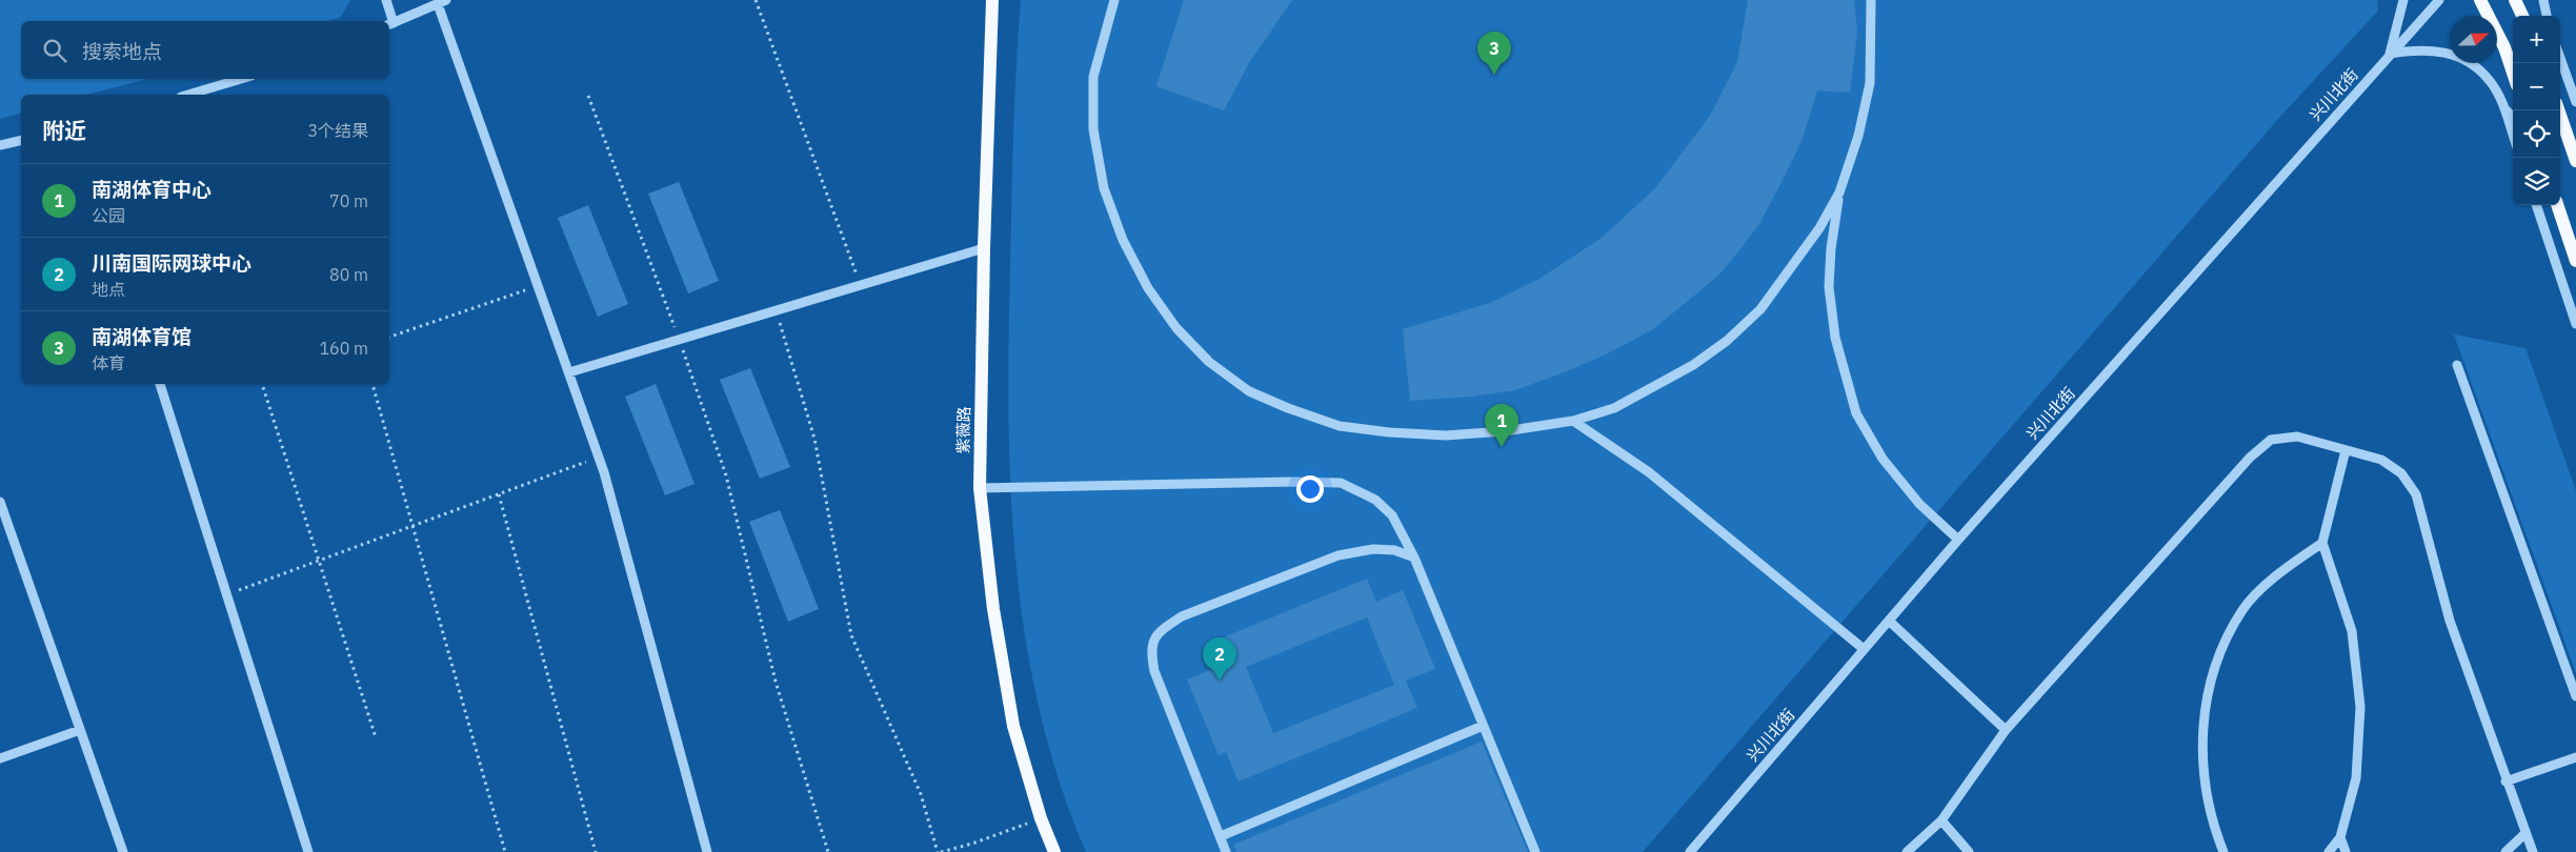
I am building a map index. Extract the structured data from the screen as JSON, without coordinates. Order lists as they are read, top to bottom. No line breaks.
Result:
{"streets":{"main road":["紫薇路"],"street":["兴川北街"]},"north":"right","page":{"map_buttons":["+","−"],"search":"搜索地点","pins":["3","1","2"],"heading":["附近","3个结果"],"list":[{"mark":"1","name":"南湖体育中心","note":"公园","value":"70 m"},{"mark":"2","name":"川南国际网球中心","note":"地点","value":"80 m"},{"mark":"3","name":"南湖体育馆","note":"体育","value":"160 m"}]}}
